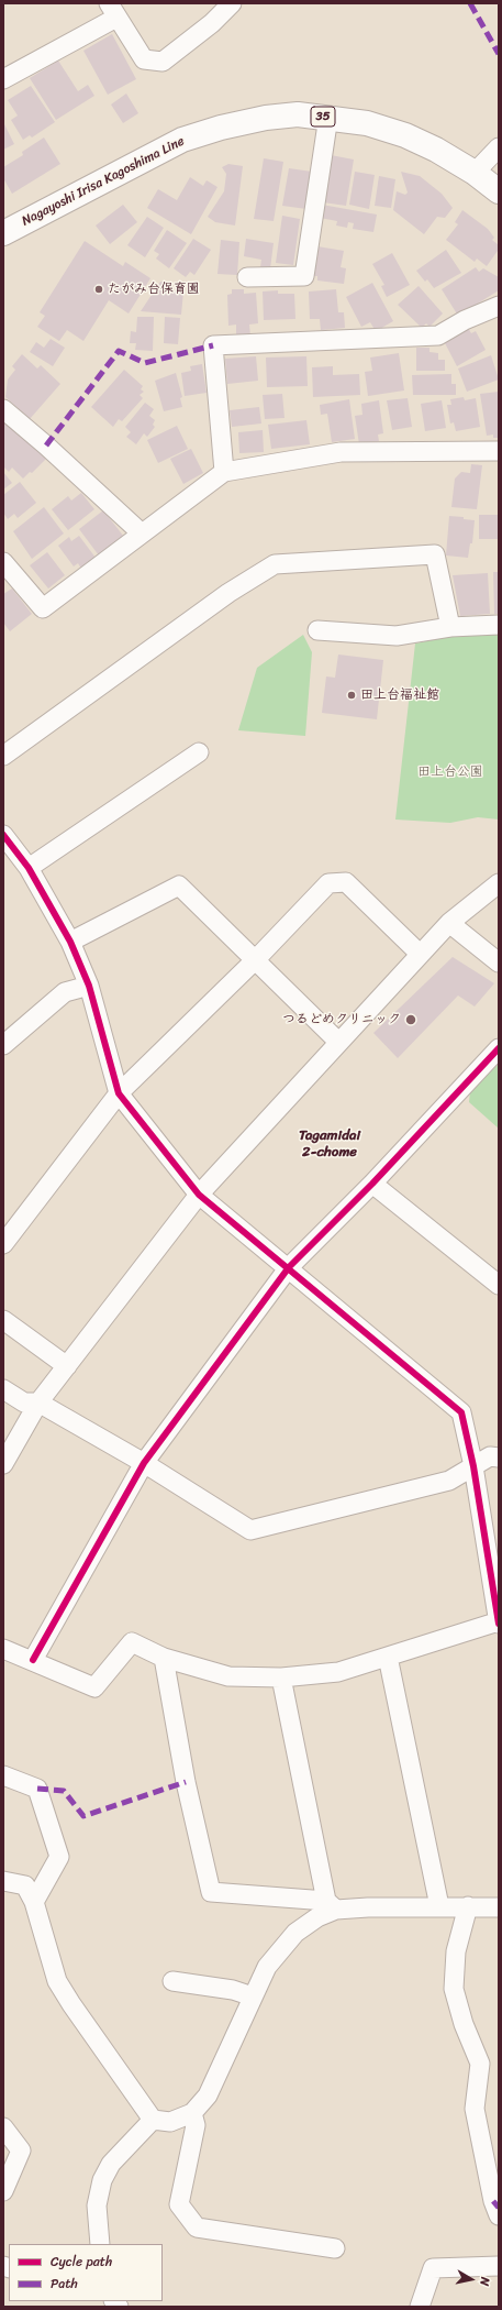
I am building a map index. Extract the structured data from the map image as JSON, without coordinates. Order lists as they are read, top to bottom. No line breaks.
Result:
{"streets":{"main road":["35","Nagayoshi Irisa Kagoshima Line"]},"districts":["Tagamidai 2-chome"],"parks":["田上台公園"],"places":["たがみ台保育園","田上台福祉館","つるどめクリニック"],"legend":["Cycle path","Path"],"north":"right"}
